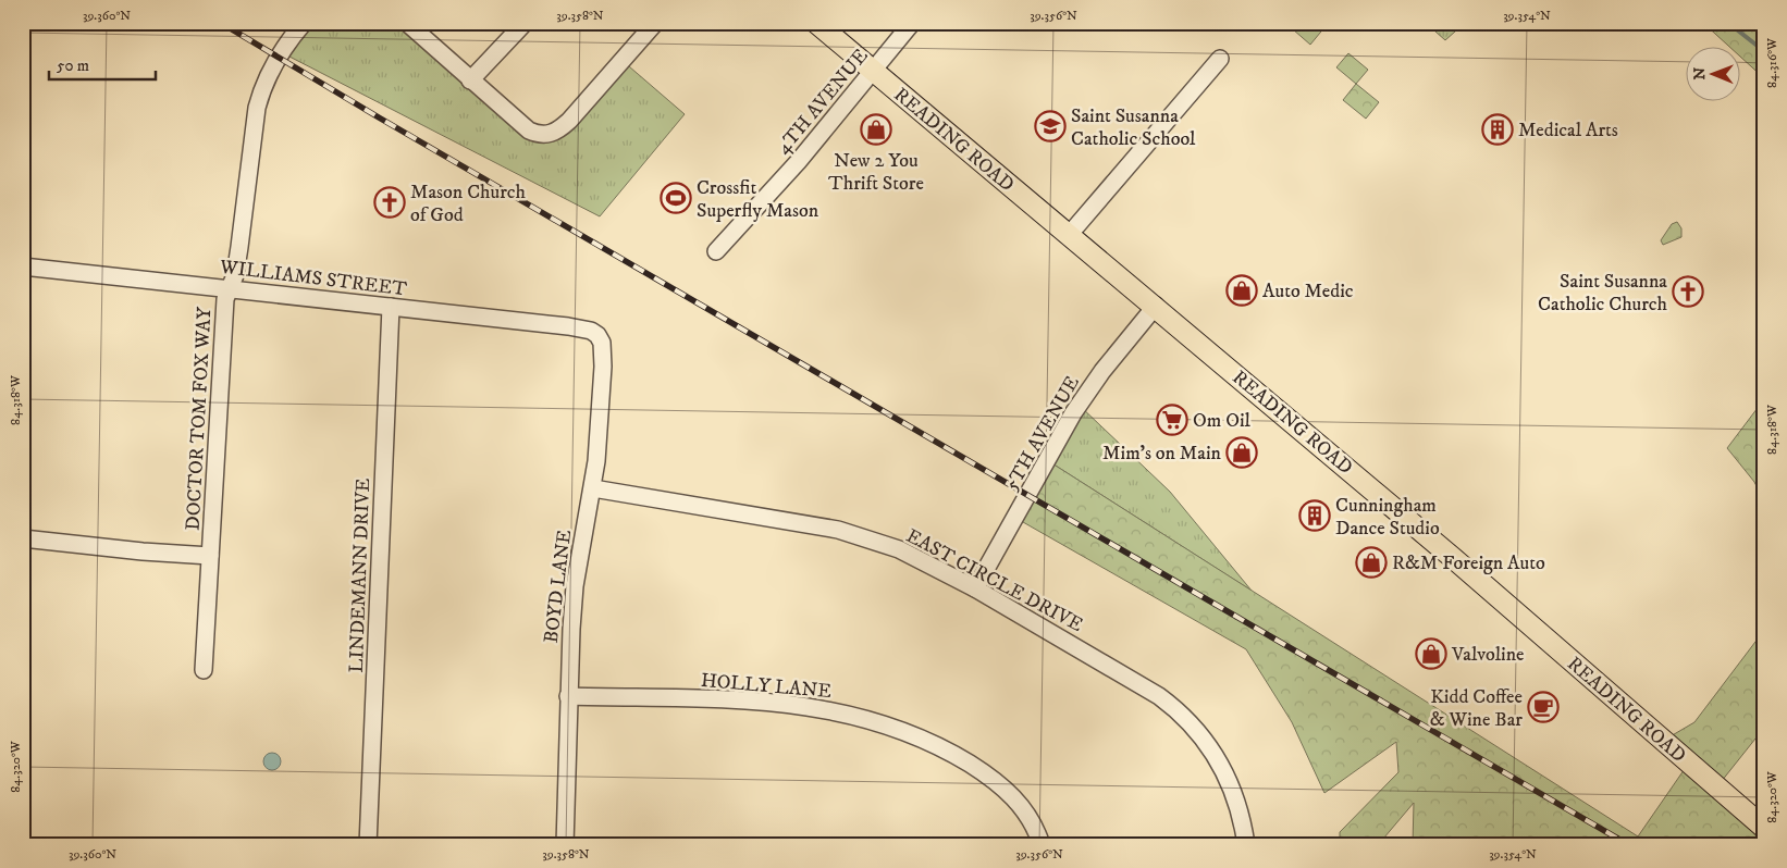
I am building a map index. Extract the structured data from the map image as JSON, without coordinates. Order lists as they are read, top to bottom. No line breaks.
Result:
{"streets":{"main road":["READING ROAD"],"street":["4TH AVENUE","WILLIAMS STREET","DOCTOR TOM FOX WAY","5TH AVENUE","LINDEMANN DRIVE","EAST CIRCLE DRIVE","BOYD LANE","HOLLY LANE"]},"crossings":[["4TH AVENUE","READING ROAD"],["READING ROAD","5TH AVENUE"],["WILLIAMS STREET","DOCTOR TOM FOX WAY"],["WILLIAMS STREET","LINDEMANN DRIVE"],["WILLIAMS STREET","BOYD LANE"],["5TH AVENUE","EAST CIRCLE DRIVE"],["EAST CIRCLE DRIVE","BOYD LANE"],["BOYD LANE","HOLLY LANE"]],"places":{"school or university":["Saint Susanna Catholic School"],"shop":["New 2 You Thrift Store","Auto Medic","Mim’s on Main","R&M Foreign Auto","Valvoline"],"building":["Medical Arts","Cunningham Dance Studio"],"sports":["Crossfit Superfly Mason"],"church":["Mason Church of God","Saint Susanna Catholic Church"],"supermarket":["Om Oil"],"cafe":["Kidd Coffee & Wine Bar"]},"scale_bar":"50 m","north":"left","coordinates":["39.360°N","39.358°N","39.356°N","39.354°N","84.316°W","84.318°W","84.320°W"]}
